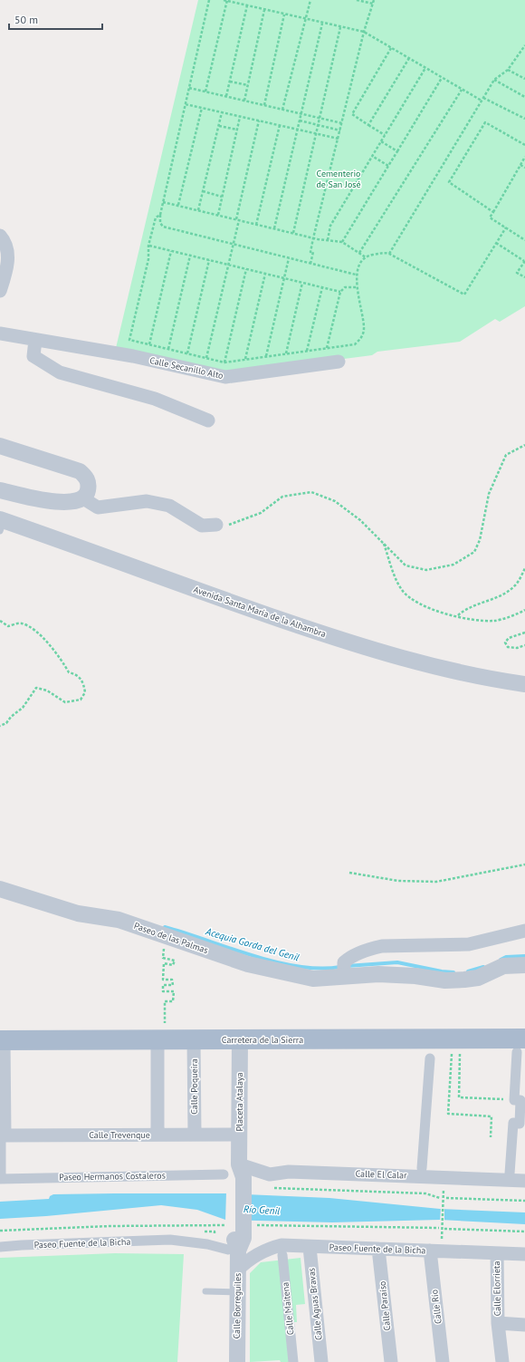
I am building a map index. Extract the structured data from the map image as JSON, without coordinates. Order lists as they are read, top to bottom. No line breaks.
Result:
{"streets":{"main road":["Carretera de la Sierra"],"street":["Calle Secanillo Alto","Avenida Santa María de la Alhambra","Paseo de las Palmas","Calle Poqueira","Placeta Atalaya","Calle Trevenque","Calle El Calar","Paseo Hermanos Costaleros","Paseo Fuente de la Bicha","Calle Elorrieta","Calle Aguas Bravas","Calle Borreguiles","Calle Paraíso","Calle Río","Calle Maitena"]},"crossings":[["Carretera de la Sierra","Calle Poqueira"],["Carretera de la Sierra","Placeta Atalaya"],["Calle Poqueira","Calle Trevenque"],["Placeta Atalaya","Calle Trevenque"],["Placeta Atalaya","Calle El Calar"],["Placeta Atalaya","Paseo Hermanos Costaleros"],["Placeta Atalaya","Paseo Fuente de la Bicha"],["Placeta Atalaya","Calle Borreguiles"],["Calle El Calar","Paseo Hermanos Costaleros"],["Paseo Fuente de la Bicha","Calle Elorrieta"],["Paseo Fuente de la Bicha","Calle Aguas Bravas"],["Paseo Fuente de la Bicha","Calle Borreguiles"],["Paseo Fuente de la Bicha","Calle Paraíso"],["Paseo Fuente de la Bicha","Calle Río"]],"water":["Acequia Gorda del Genil","Río Genil"],"parks":["Cementerio de San José"],"scale_bar":"50 m"}
